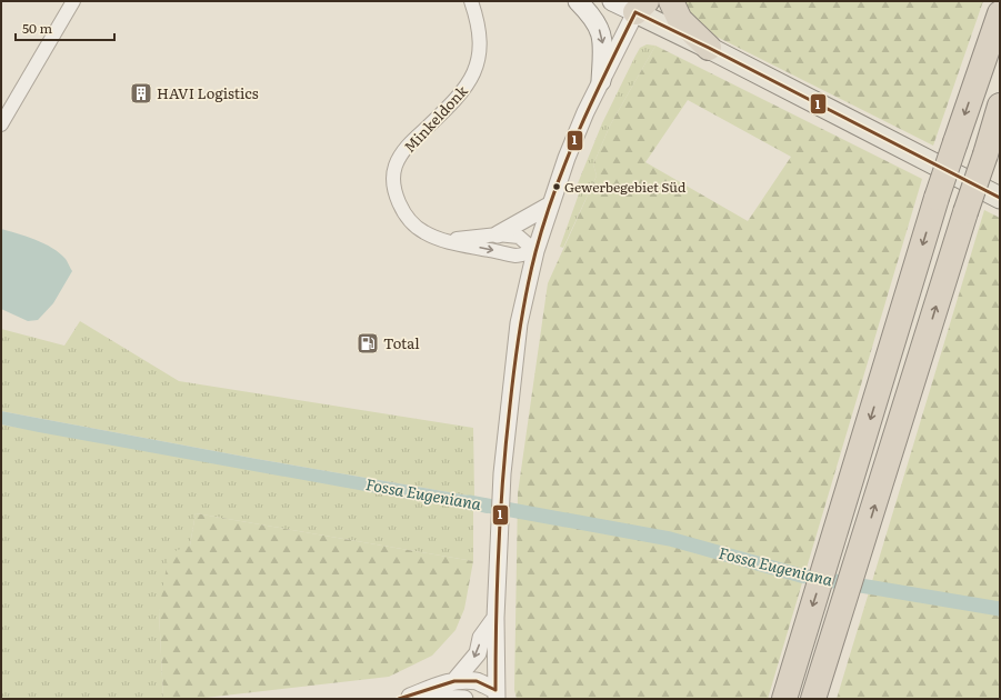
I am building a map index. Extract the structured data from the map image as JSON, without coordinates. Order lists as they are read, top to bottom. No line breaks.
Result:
{"streets":{"street":["Minkeldonk"]},"water":["Fossa Eugeniana"],"places":{"building":["HAVI Logistics"],"other":["Gewerbegebiet Süd"],"fuel station":["Total"]},"lines":["transit line 1"],"scale_bar":"50 m"}
